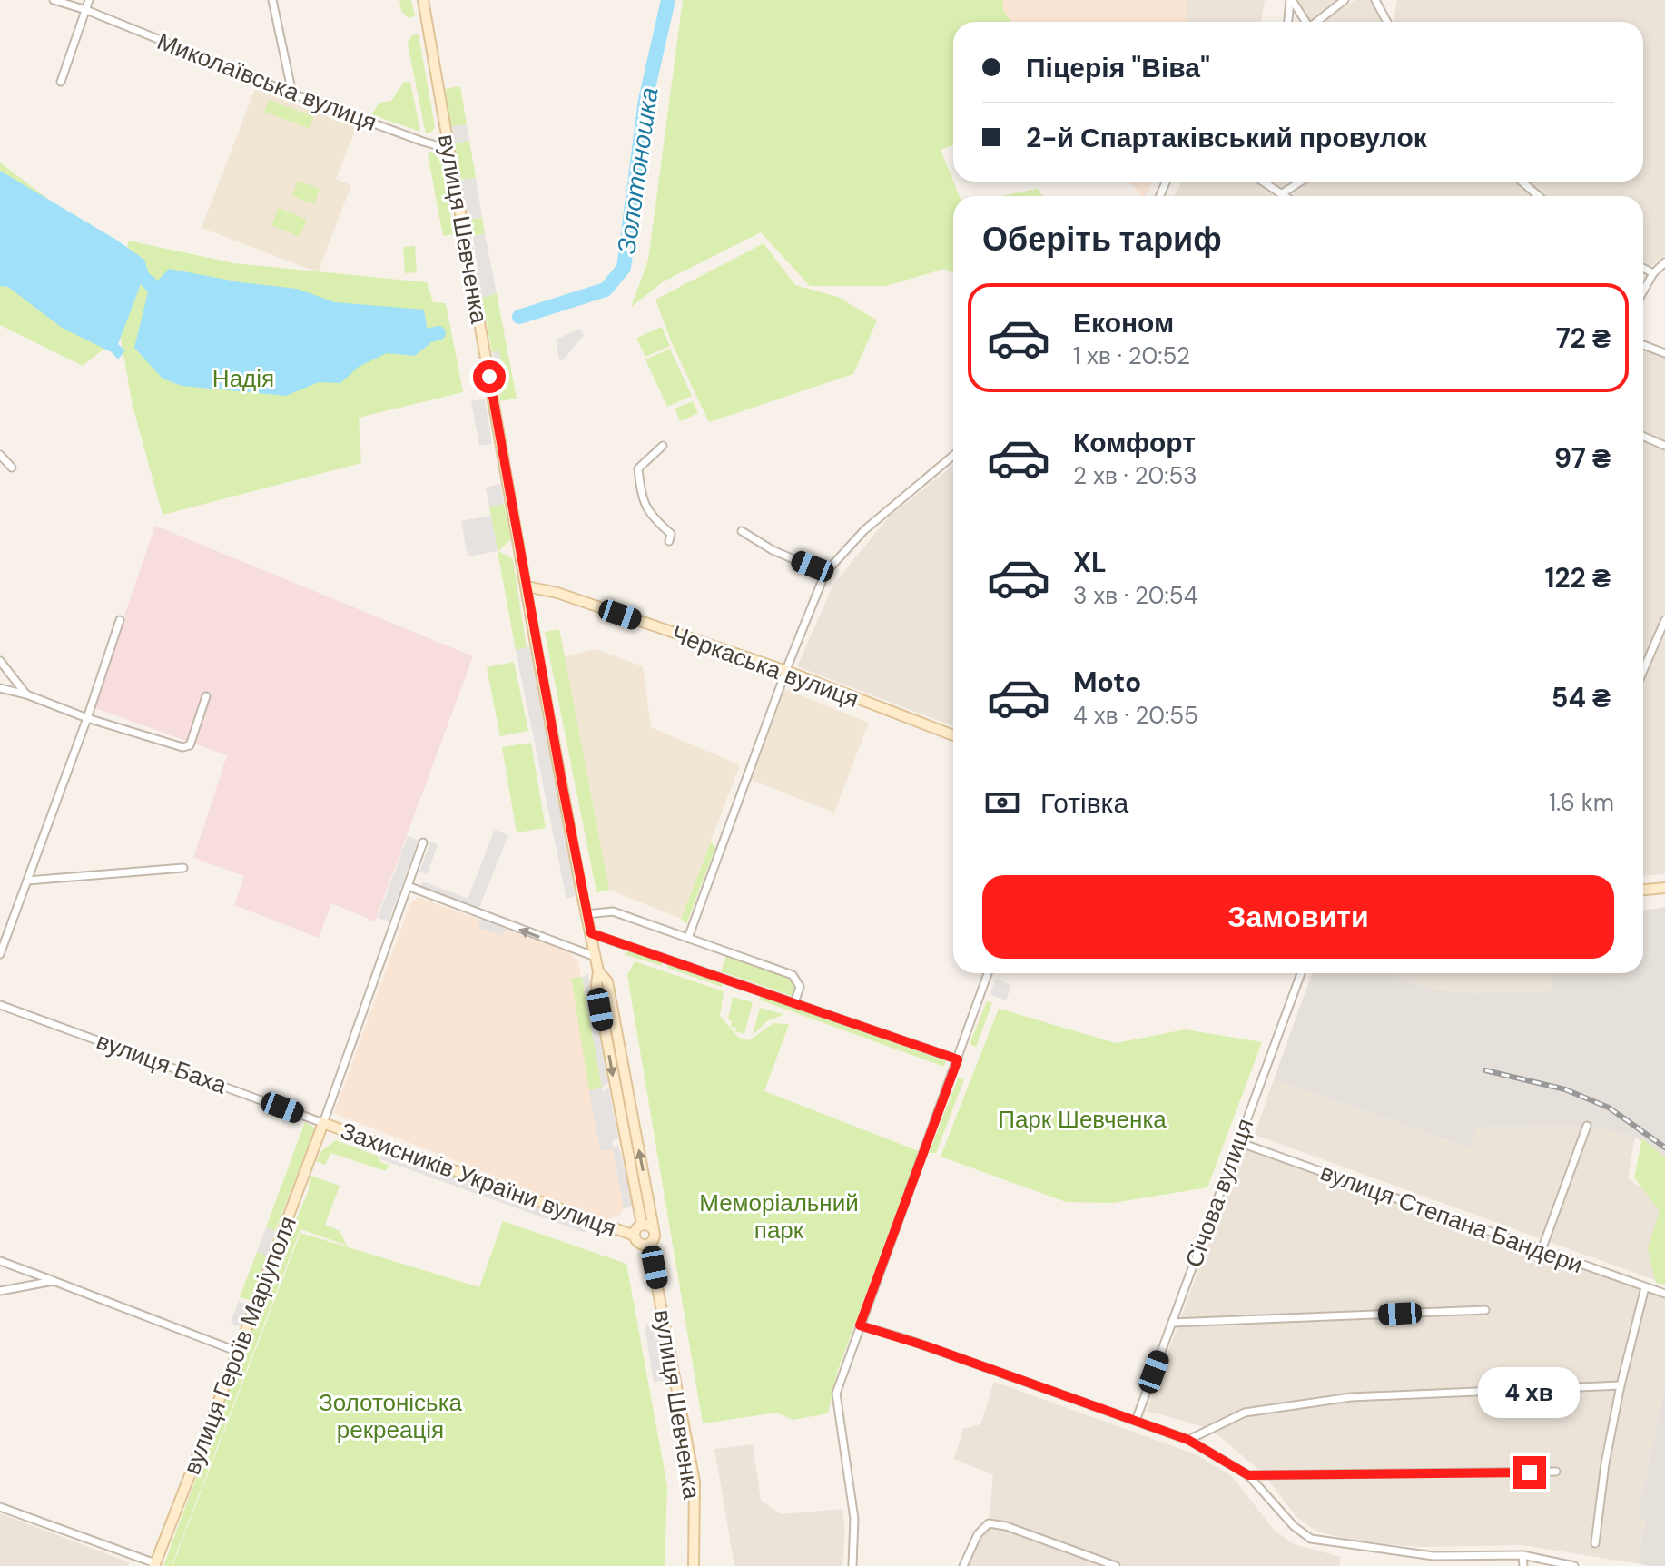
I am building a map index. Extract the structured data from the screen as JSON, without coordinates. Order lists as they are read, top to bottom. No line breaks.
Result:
{"streets":{"main road":["вулиця Шевченка","Черкаська вулиця","Захисників України вулиця","вулиця Героїв Маріуполя"],"street":["Миколаївська вулиця","вулиця Баха","Січова вулиця","вулиця Степана Бандери"]},"crossings":[["Миколаївська вулиця","вулиця Шевченка"],["вулиця Шевченка","Черкаська вулиця"],["вулиця Шевченка","Захисників України вулиця"],["вулиця Баха","Захисників України вулиця"],["вулиця Баха","вулиця Героїв Маріуполя"],["Захисників України вулиця","вулиця Героїв Маріуполя"],["Січова вулиця","вулиця Степана Бандери"]],"water":["Золотоношка"],"parks":["Надія","Парк Шевченка","Меморіальний парк","Золотоніська рекреація"],"page":{"banner":["Піцерія \"Віва\"","2-й Спартаківський провулок"],"heading":"Оберіть тариф","list":[{"name":"Економ","note":"1 хв · 20:52","value":"72 ₴"},{"name":"Комфорт","note":"2 хв · 20:53","value":"97 ₴"},{"name":"XL","note":"3 хв · 20:54","value":"122 ₴"},{"name":"Moto","note":"4 хв · 20:55","value":"54 ₴"}],"pay":["Готівка","1.6 km"],"buttons":"Замовити","bubble":"4 хв"}}
